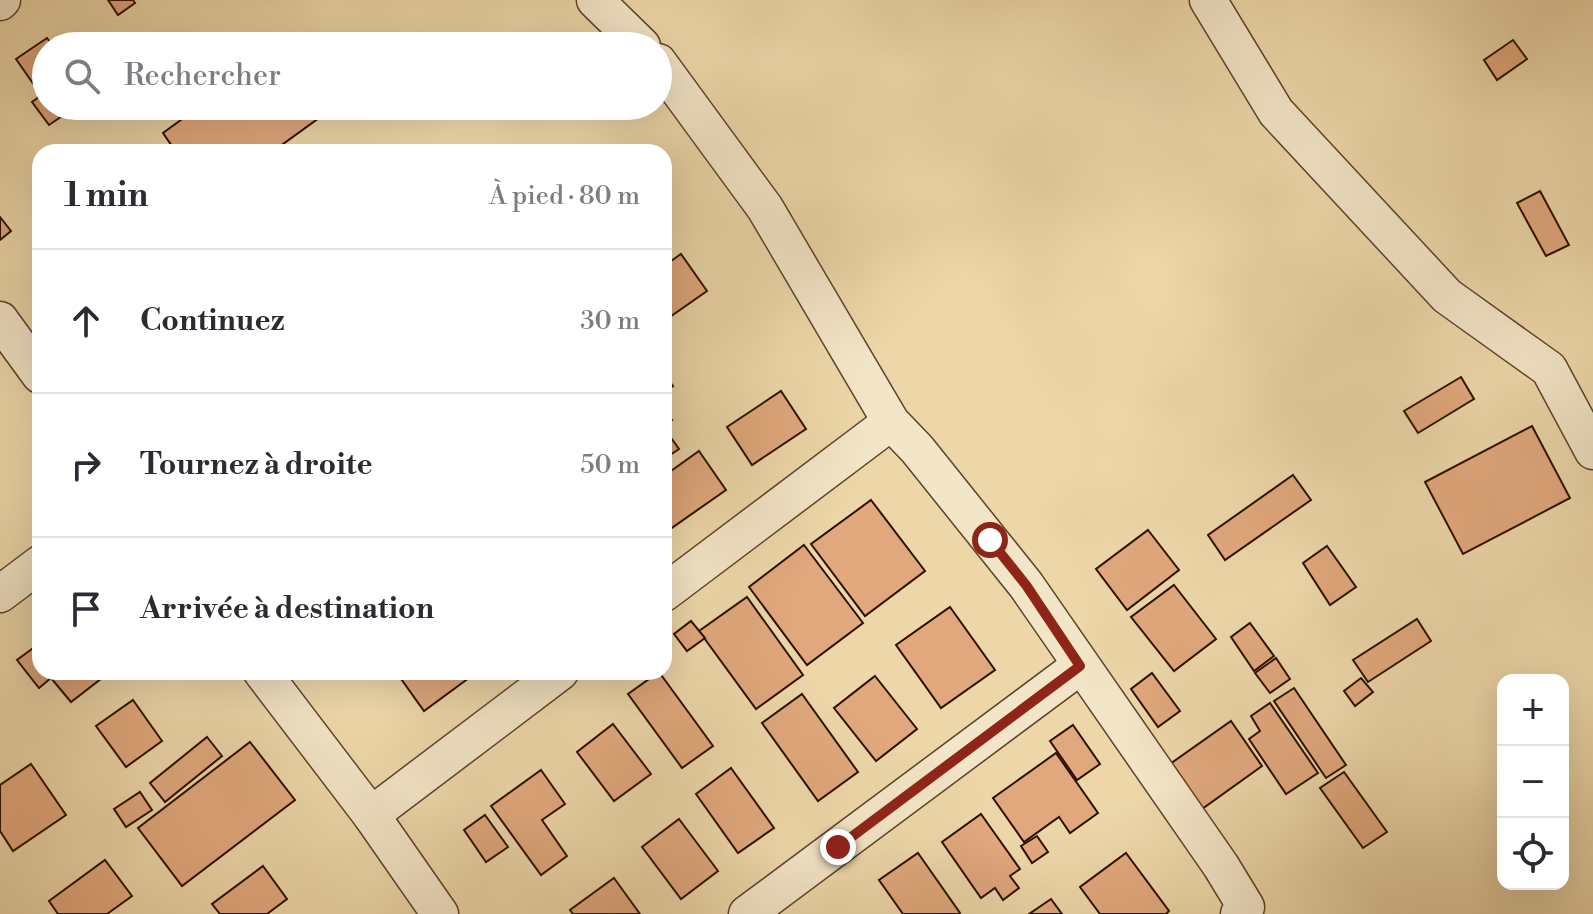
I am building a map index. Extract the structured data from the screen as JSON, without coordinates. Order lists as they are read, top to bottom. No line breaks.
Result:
{"page":{"search":"Rechercher","heading":["1 min","À pied · 80 m"],"list":[["Continuez","30 m"],["Tournez à droite","50 m"],"Arrivée à destination"],"map_buttons":["+","−"]}}
